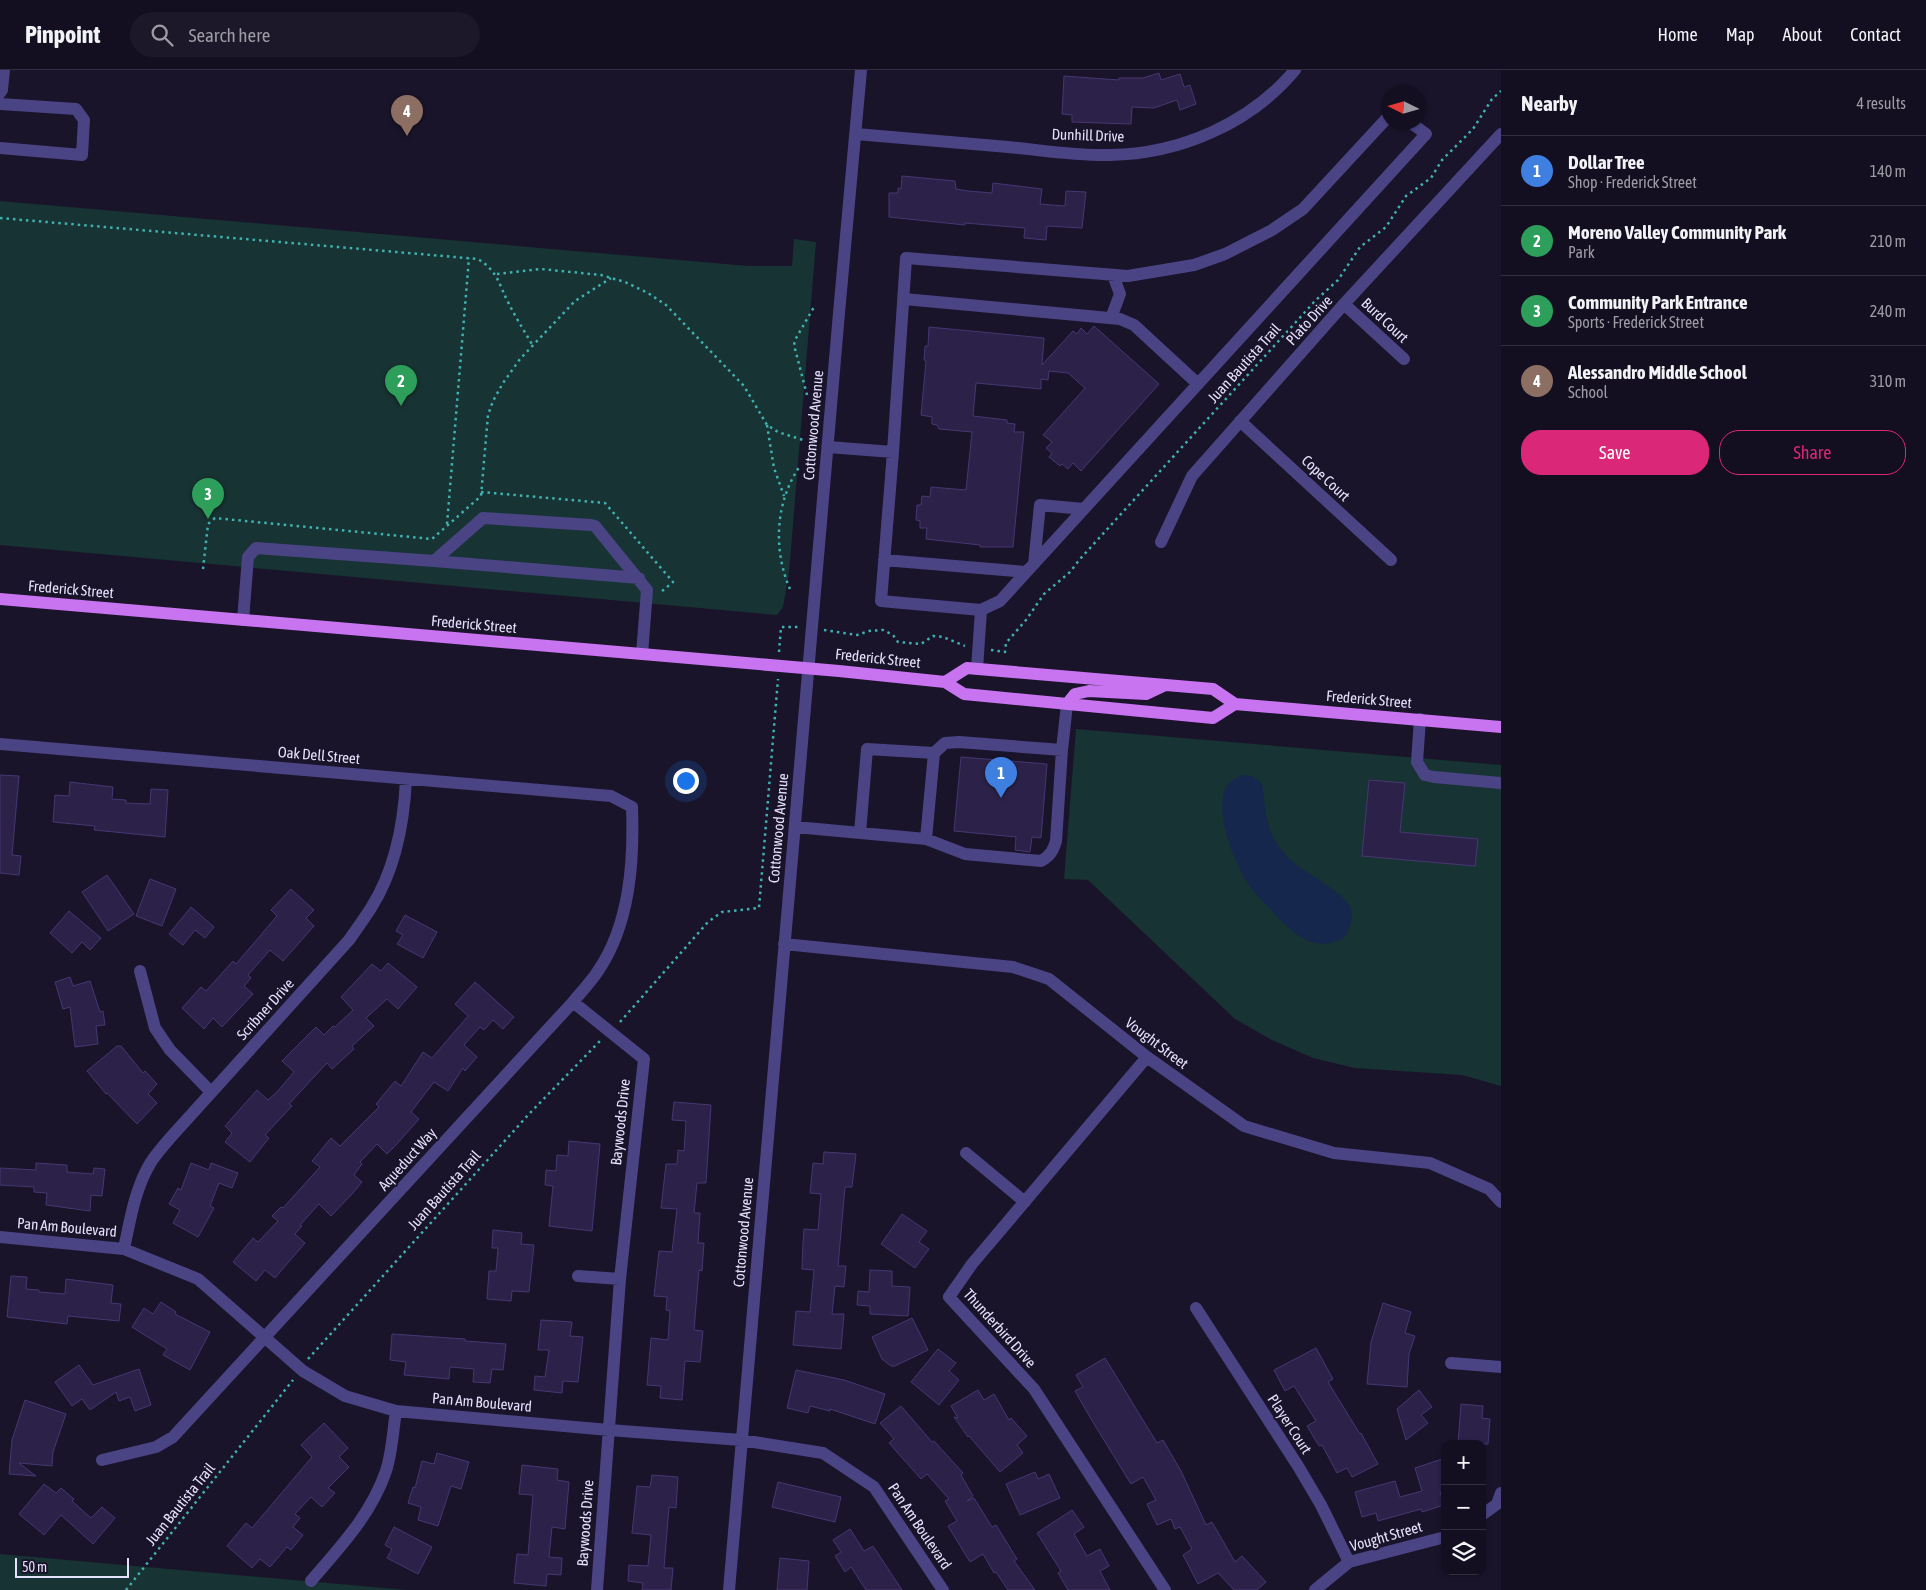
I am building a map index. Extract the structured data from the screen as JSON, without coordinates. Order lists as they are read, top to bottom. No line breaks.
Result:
{"streets":{"main road":["Frederick Street"],"street":["Dunhill Drive","Plato Drive","Burd Court","Cottonwood Avenue","Cope Court","Oak Dell Street","Scribner Drive","Vought Street","Baywoods Drive","Aqueduct Way","Pan Am Boulevard","Thunderbird Drive","Player Court"],"path":["Juan Bautista Trail"]},"crossings":[["Dunhill Drive","Cottonwood Avenue"],["Plato Drive","Burd Court"],["Plato Drive","Cope Court"],["Cottonwood Avenue","Frederick Street"],["Cottonwood Avenue","Vought Street"],["Cottonwood Avenue","Pan Am Boulevard"],["Oak Dell Street","Scribner Drive"],["Oak Dell Street","Aqueduct Way"],["Scribner Drive","Pan Am Boulevard"],["Vought Street","Thunderbird Drive"],["Vought Street","Player Court"],["Baywoods Drive","Aqueduct Way"],["Baywoods Drive","Pan Am Boulevard"],["Aqueduct Way","Pan Am Boulevard"]],"scale_bar":"50 m","north":"left","page":{"header":"Pinpoint","search":"Search here","nav":["Home","Map","About","Contact"],"heading":["Nearby","4 results"],"pins":["4","2","3","1"],"list":[{"mark":"1","name":"Dollar Tree","note":"Shop · Frederick Street","value":"140 m"},{"mark":"2","name":"Moreno Valley Community Park","note":"Park","value":"210 m"},{"mark":"3","name":"Community Park Entrance","note":"Sports · Frederick Street","value":"240 m"},{"mark":"4","name":"Alessandro Middle School","note":"School","value":"310 m"}],"buttons":["Save","Share"],"map_buttons":["+","−"],"scale":"50 m"}}
